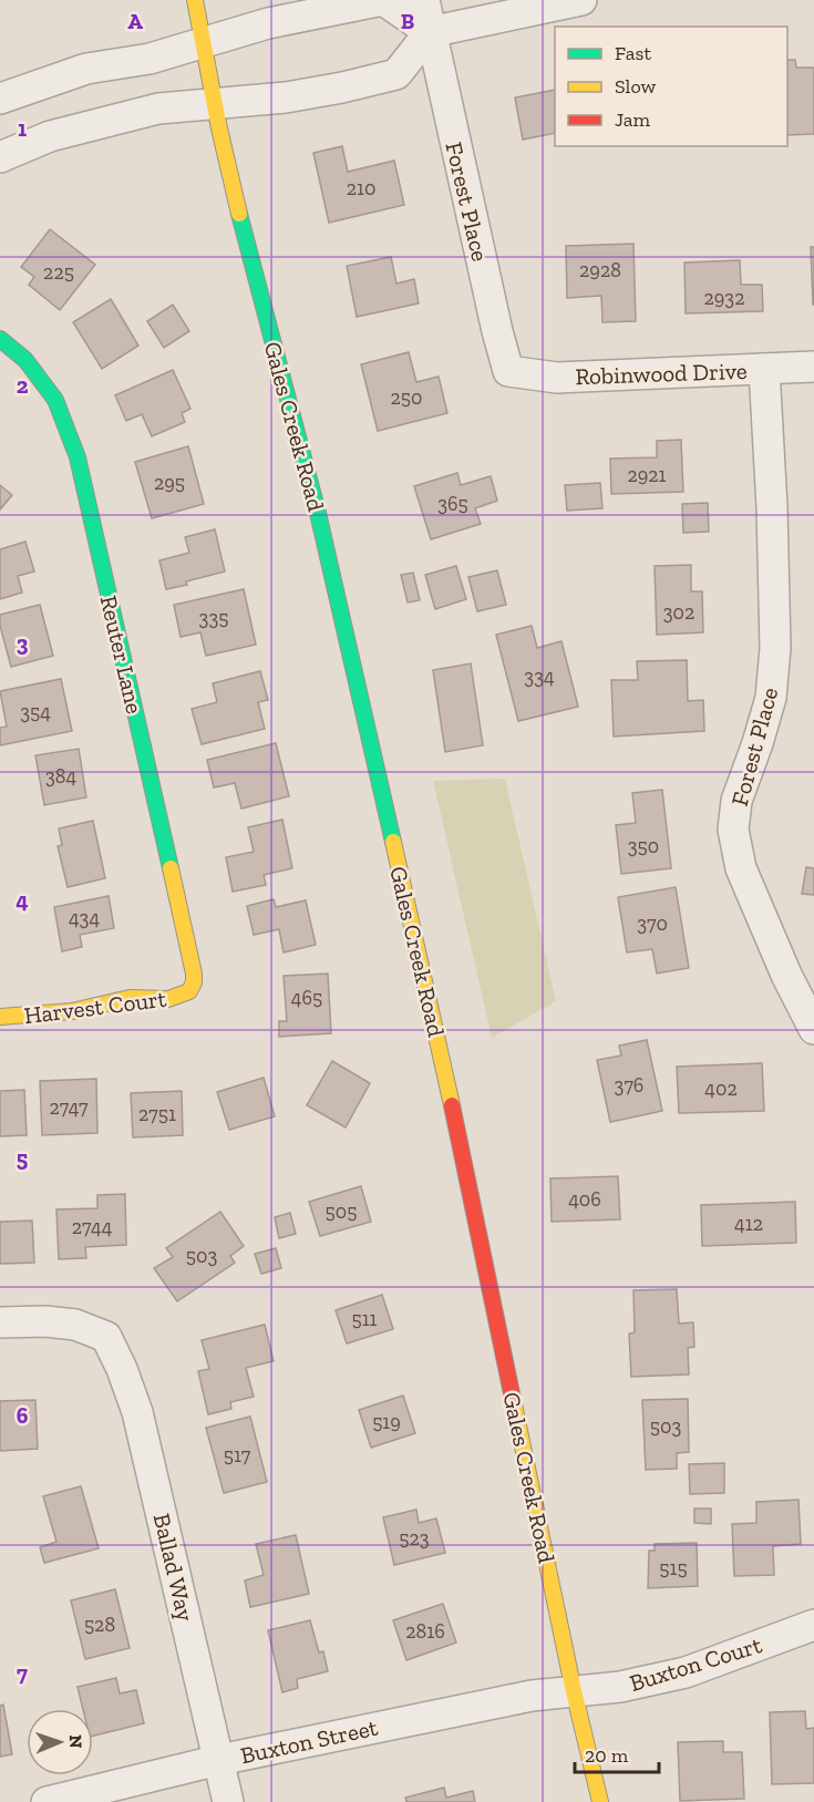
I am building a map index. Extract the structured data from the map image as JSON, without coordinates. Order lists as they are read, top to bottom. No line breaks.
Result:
{"streets":{"main road":["Gales Creek Road","Reuter Lane","Harvest Court"],"street":["Forest Place","Robinwood Drive","Ballad Way","Buxton Court","Buxton Street"]},"crossings":[["Forest Place","Robinwood Drive"],["Gales Creek Road","Buxton Court"],["Gales Creek Road","Buxton Street"],["Reuter Lane","Harvest Court"],["Ballad Way","Buxton Street"],["Buxton Court","Buxton Street"]],"house_numbers":["210","2928","225","2932","250","2921","295","365","302","335","334","354","384","350","434","370","465","376","402","2747","2751","406","505","412","2744","503","511","519","503","517","523","515","528","2816"],"legend":["Fast","Slow","Jam"],"scale_bar":"20 m","north":"right","grid":{"columns":["A","B"],"rows":["1","2","3","4","5","6","7"]}}
